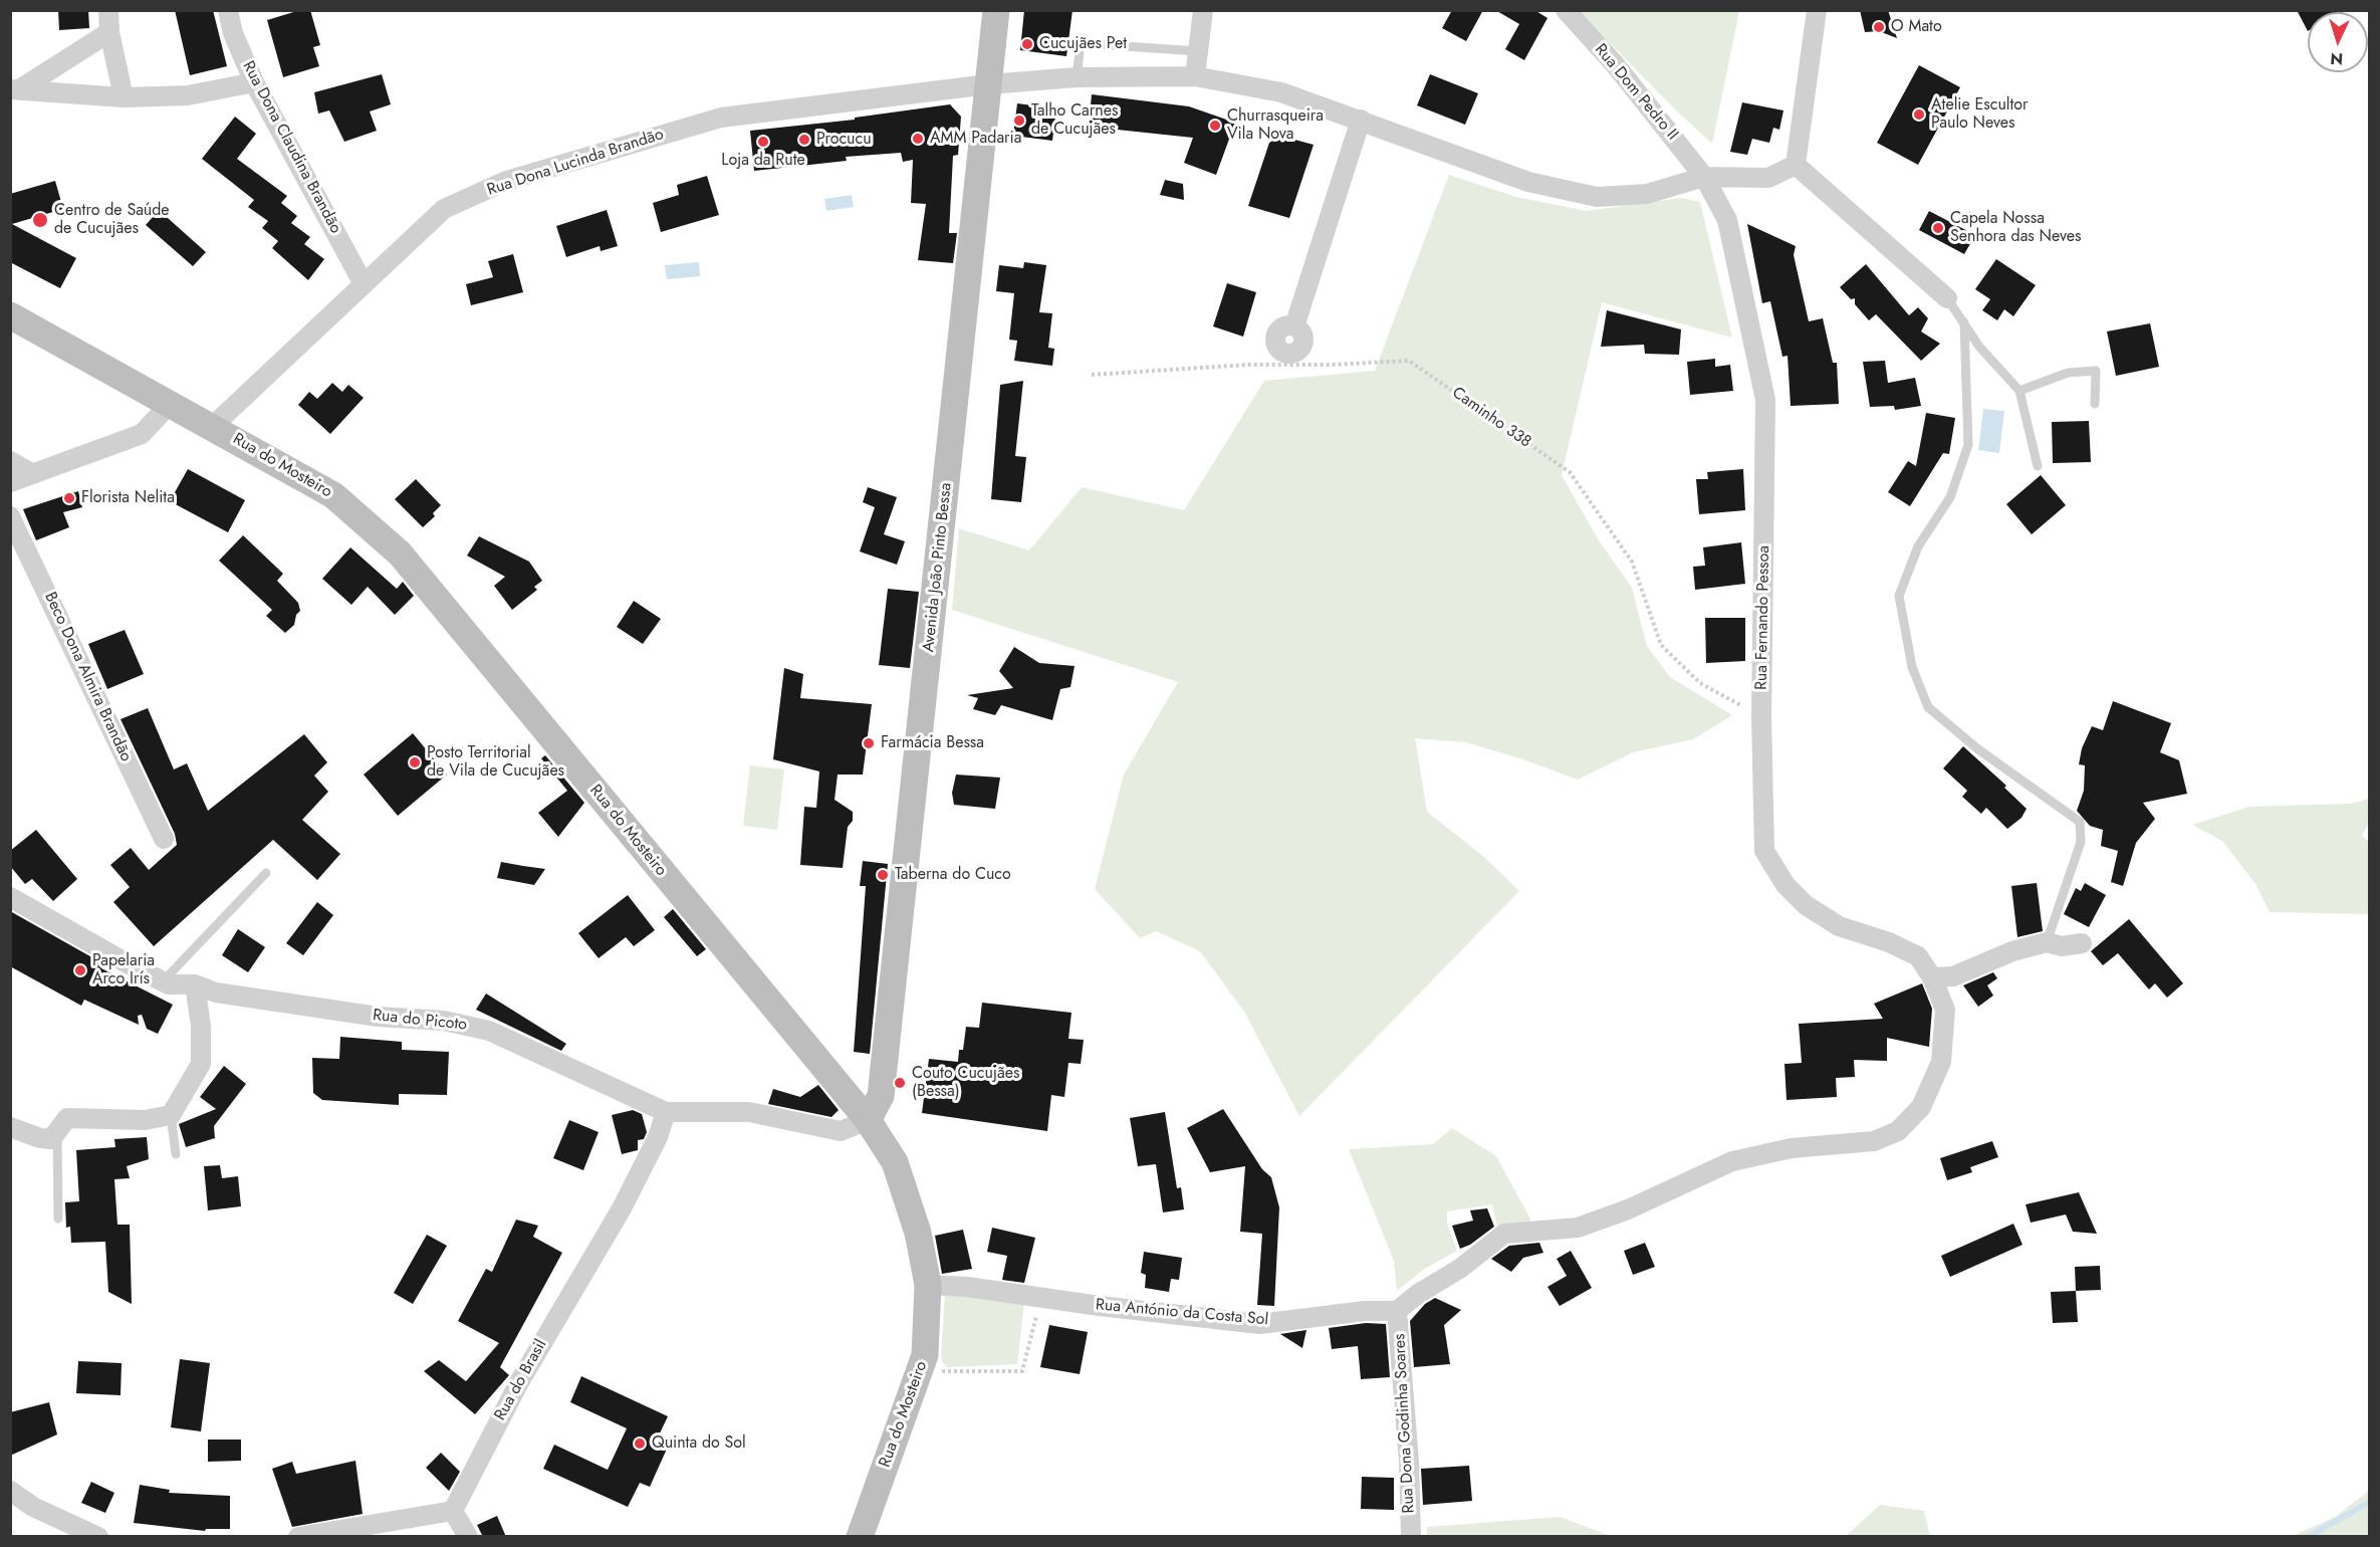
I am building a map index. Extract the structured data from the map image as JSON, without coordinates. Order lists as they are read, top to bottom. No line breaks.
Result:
{"streets":{"main road":["Rua do Mosteiro","Avenida João Pinto Bessa"],"street":["Rua Dom Pedro II","Rua Dona Claudina Brandão","Rua Dona Lucinda Brandão","Rua Fernando Pessoa","Beco Dona Almira Brandão","Rua do Picoto","Rua António da Costa Sol","Rua do Brasil","Rua Dona Godinha Soares"],"path":["Caminho 338"]},"crossings":[["Rua Dom Pedro II","Rua Dona Lucinda Brandão"],["Rua Dom Pedro II","Rua Fernando Pessoa"],["Rua Dona Claudina Brandão","Rua Dona Lucinda Brandão"],["Rua Dona Lucinda Brandão","Rua do Mosteiro"],["Rua Dona Lucinda Brandão","Avenida João Pinto Bessa"],["Rua Dona Lucinda Brandão","Rua Fernando Pessoa"],["Caminho 338","Rua Fernando Pessoa"],["Rua do Mosteiro","Avenida João Pinto Bessa"],["Rua do Mosteiro","Rua do Picoto"],["Rua do Mosteiro","Rua António da Costa Sol"],["Avenida João Pinto Bessa","Rua do Picoto"],["Rua do Picoto","Rua do Brasil"],["Rua António da Costa Sol","Rua Dona Godinha Soares"]],"places":["O Mato","Cucujães Pet","Atelie Escultor Paulo Neves","Talho Carnes de Cucujães","Churrasqueira Vila Nova","AMM Padaria","Procucu","Loja da Rute","Centro de Saúde de Cucujães","Capela Nossa Senhora das Neves","Florista Nelita","Farmácia Bessa","Posto Territorial de Vila de Cucujães","Taberna do Cuco","Papelaria Arco Irís","Couto Cucujães (Bessa)","Quinta do Sol"],"north":"bottom"}
